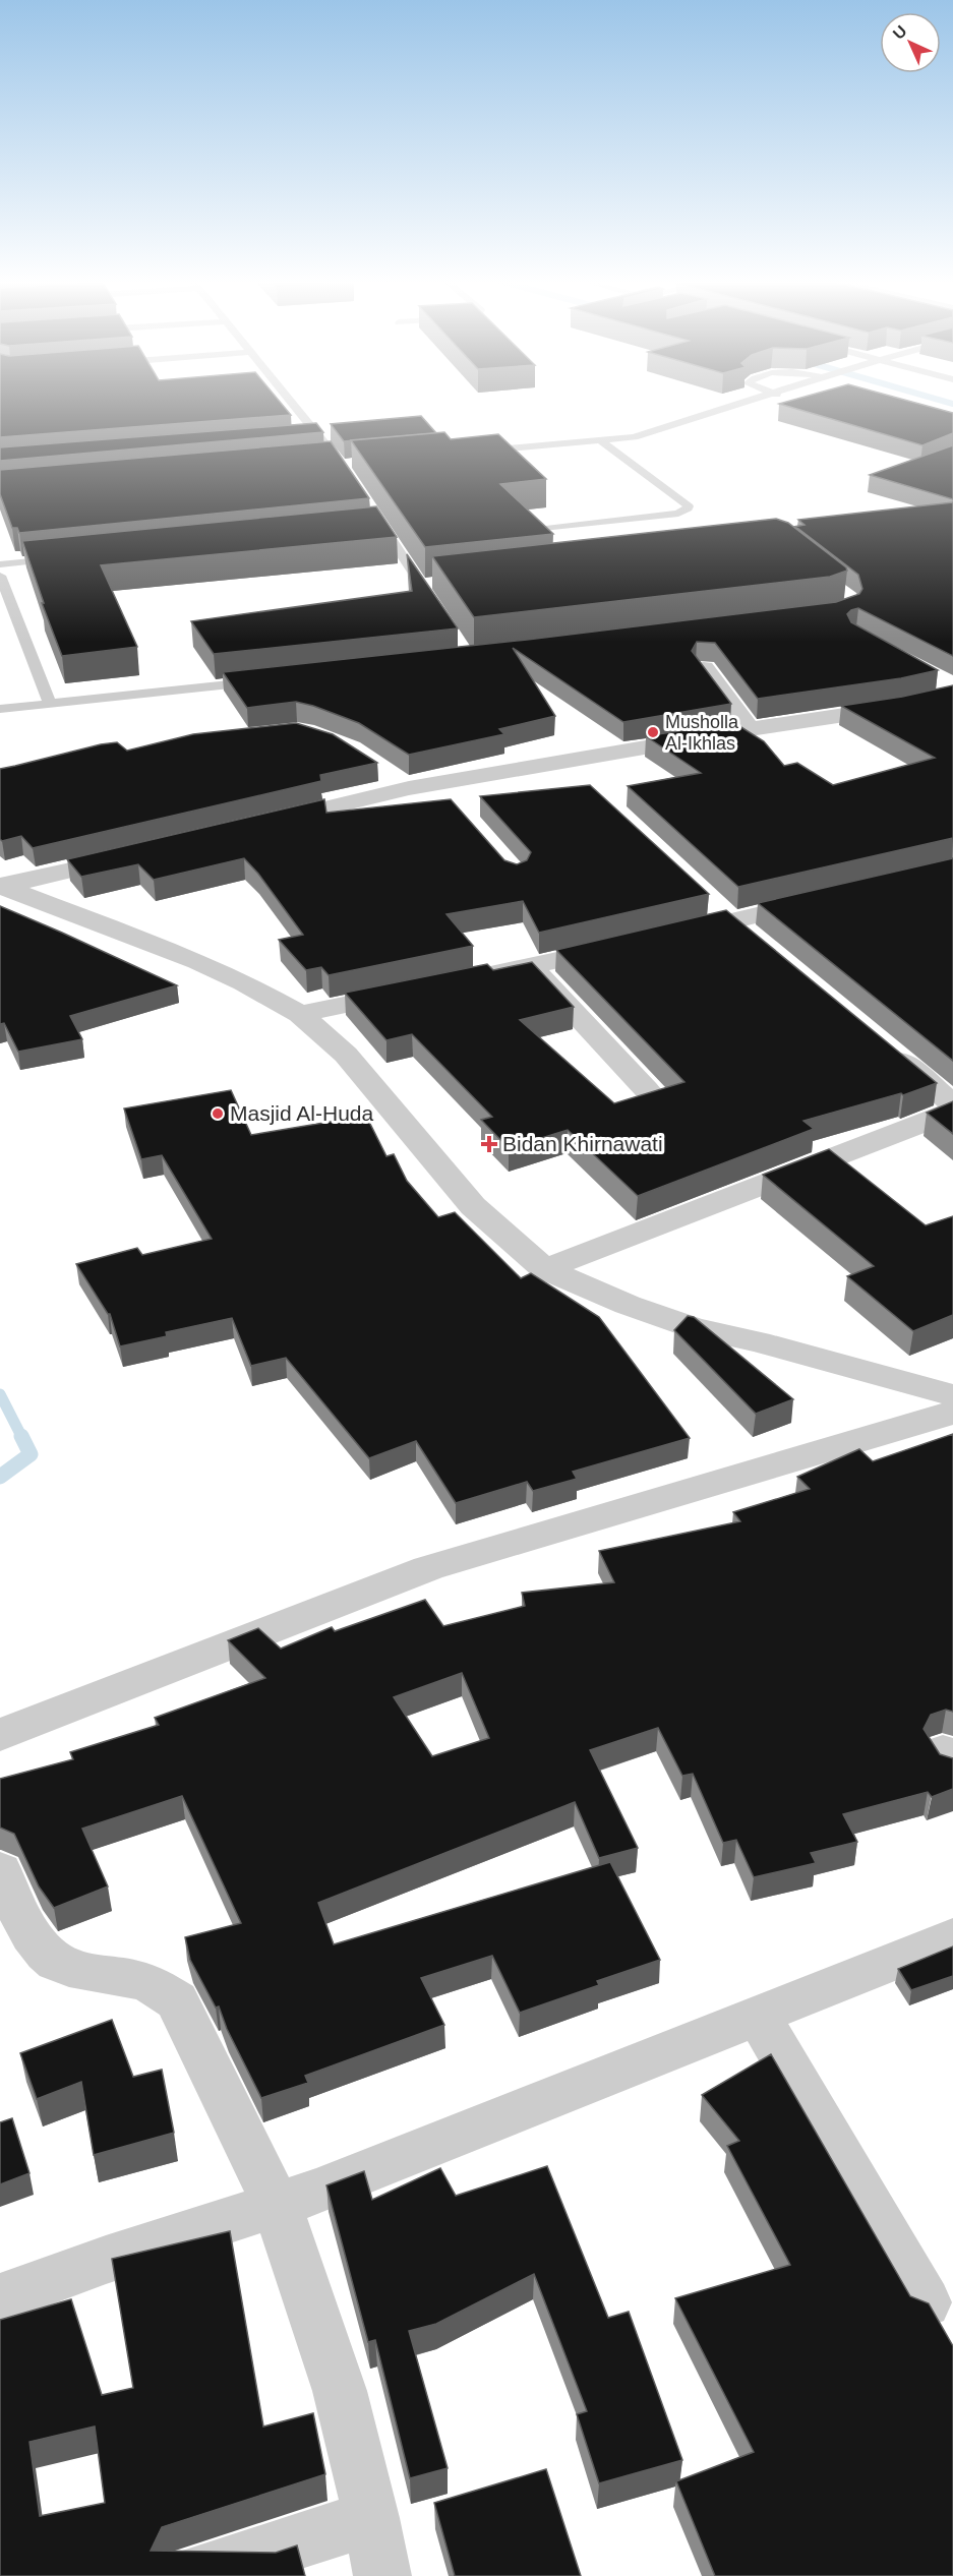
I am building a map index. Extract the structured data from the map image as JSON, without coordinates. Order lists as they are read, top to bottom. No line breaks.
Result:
{"places":{"other":["Musholla Al-Ikhlas","Masjid Al-Huda"],"health":["Bidan Khirnawati"]},"north":"top left"}
